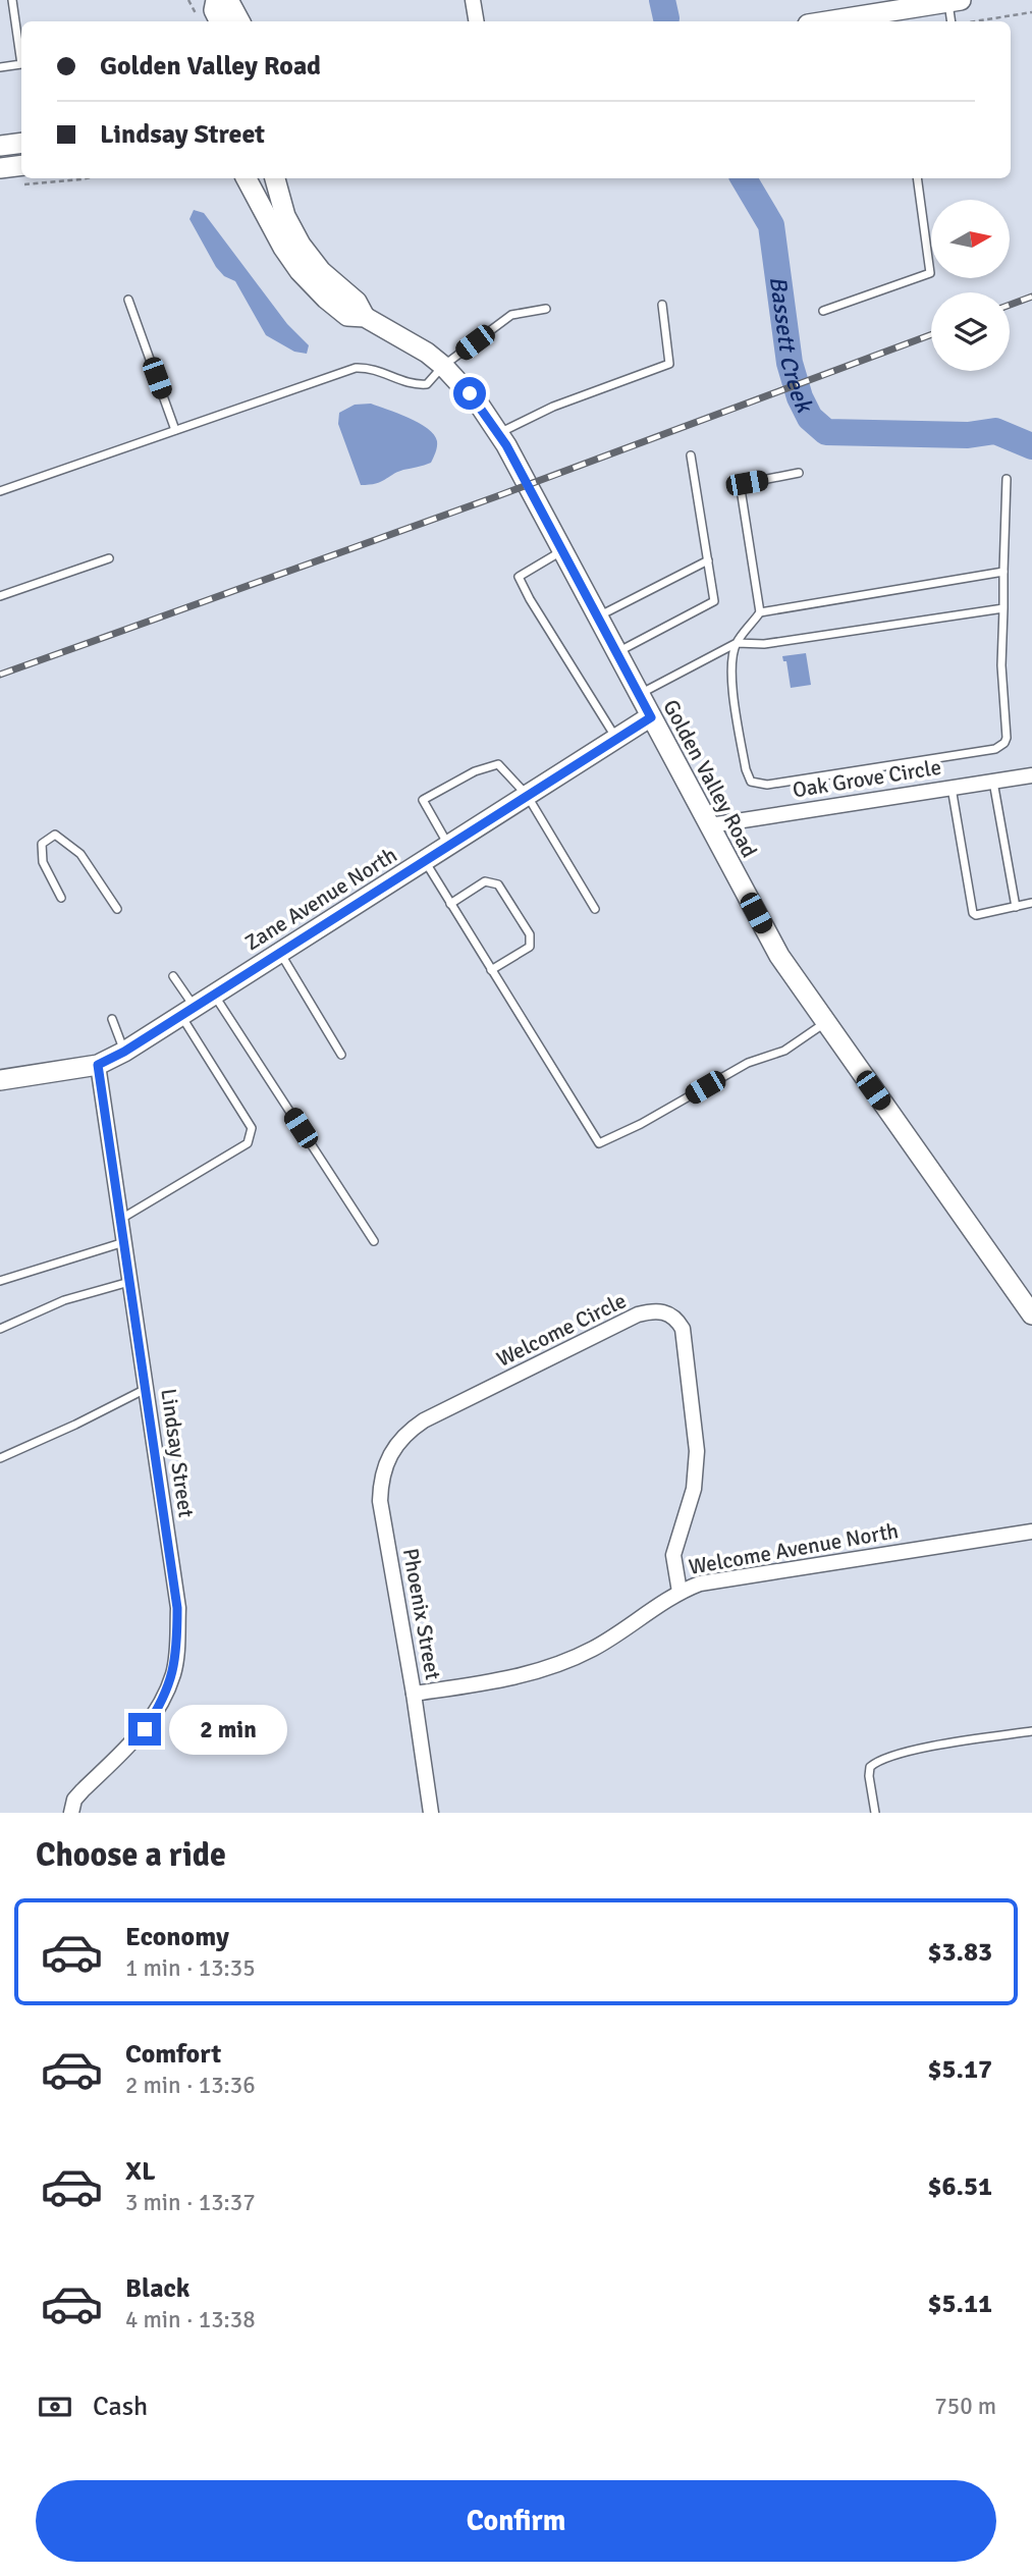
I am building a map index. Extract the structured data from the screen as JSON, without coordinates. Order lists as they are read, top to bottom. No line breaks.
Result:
{"streets":{"street":["Golden Valley Road","Oak Grove Circle","Zane Avenue North","Welcome Circle","Lindsay Street","Welcome Avenue North","Phoenix Street"]},"crossings":[["Golden Valley Road","Oak Grove Circle"],["Golden Valley Road","Zane Avenue North"],["Zane Avenue North","Lindsay Street"],["Welcome Circle","Welcome Avenue North"],["Welcome Circle","Phoenix Street"],["Welcome Avenue North","Phoenix Street"]],"water":["Bassett Creek"],"north":"right","page":{"banner":["Golden Valley Road","Lindsay Street"],"bubble":"2 min","heading":"Choose a ride","list":[{"name":"Economy","note":"1 min · 13:35","value":"$3.83"},{"name":"Comfort","note":"2 min · 13:36","value":"$5.17"},{"name":"XL","note":"3 min · 13:37","value":"$6.51"},{"name":"Black","note":"4 min · 13:38","value":"$5.11"}],"pay":["Cash","750 m"],"buttons":"Confirm"}}
